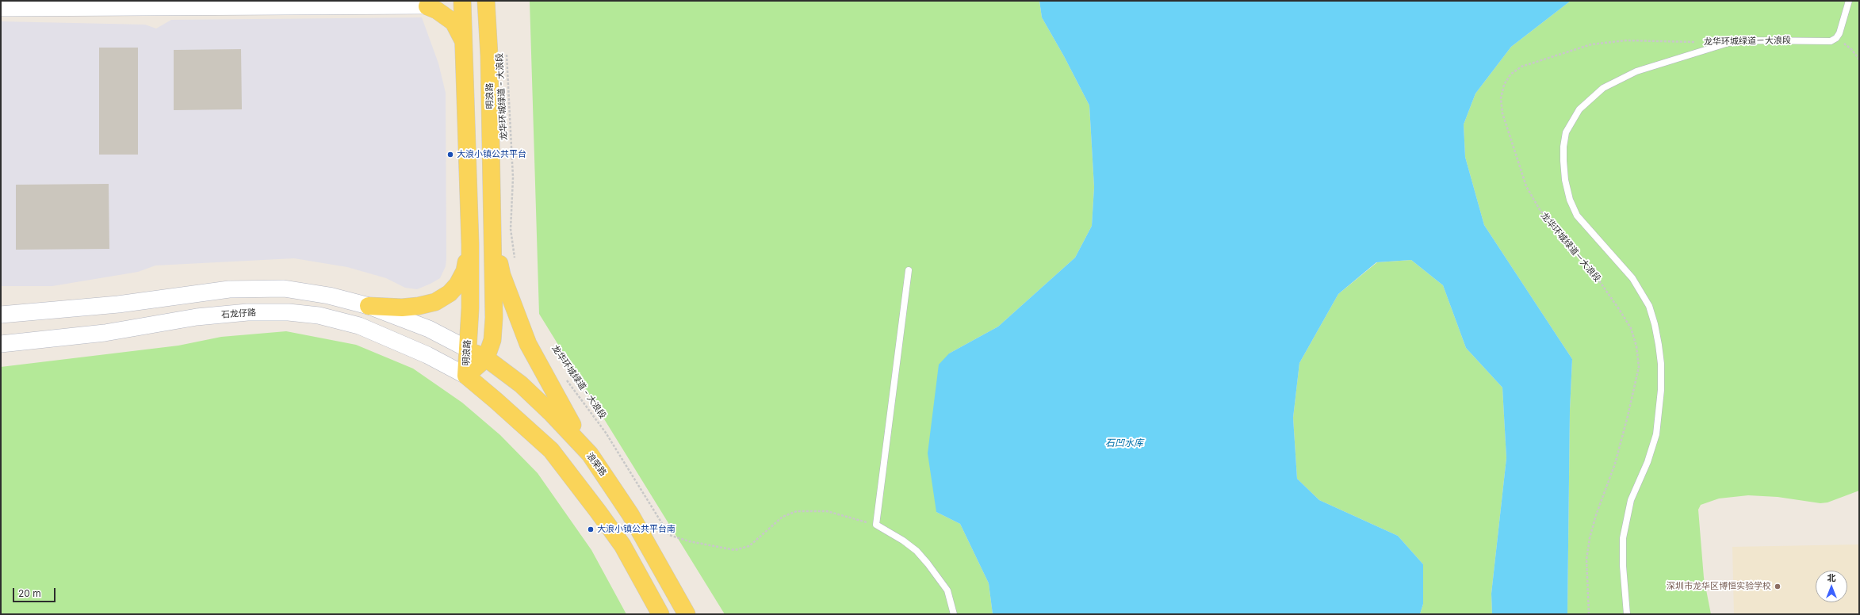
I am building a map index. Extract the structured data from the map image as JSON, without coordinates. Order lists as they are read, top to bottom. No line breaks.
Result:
{"streets":{"main road":["明浪路","石龙仔路","浪荣路"],"lane":["龙华环城绿道－大浪段"],"path":["龙华环城绿道 - 大浪段"]},"crossings":[["明浪路","石龙仔路"],["明浪路","浪荣路"]],"water":["石凹水库"],"places":["大浪小镇公共平台","大浪小镇公共平台南","深圳市龙华区博恒实验学校"],"scale_bar":"20 m","north":"top"}
